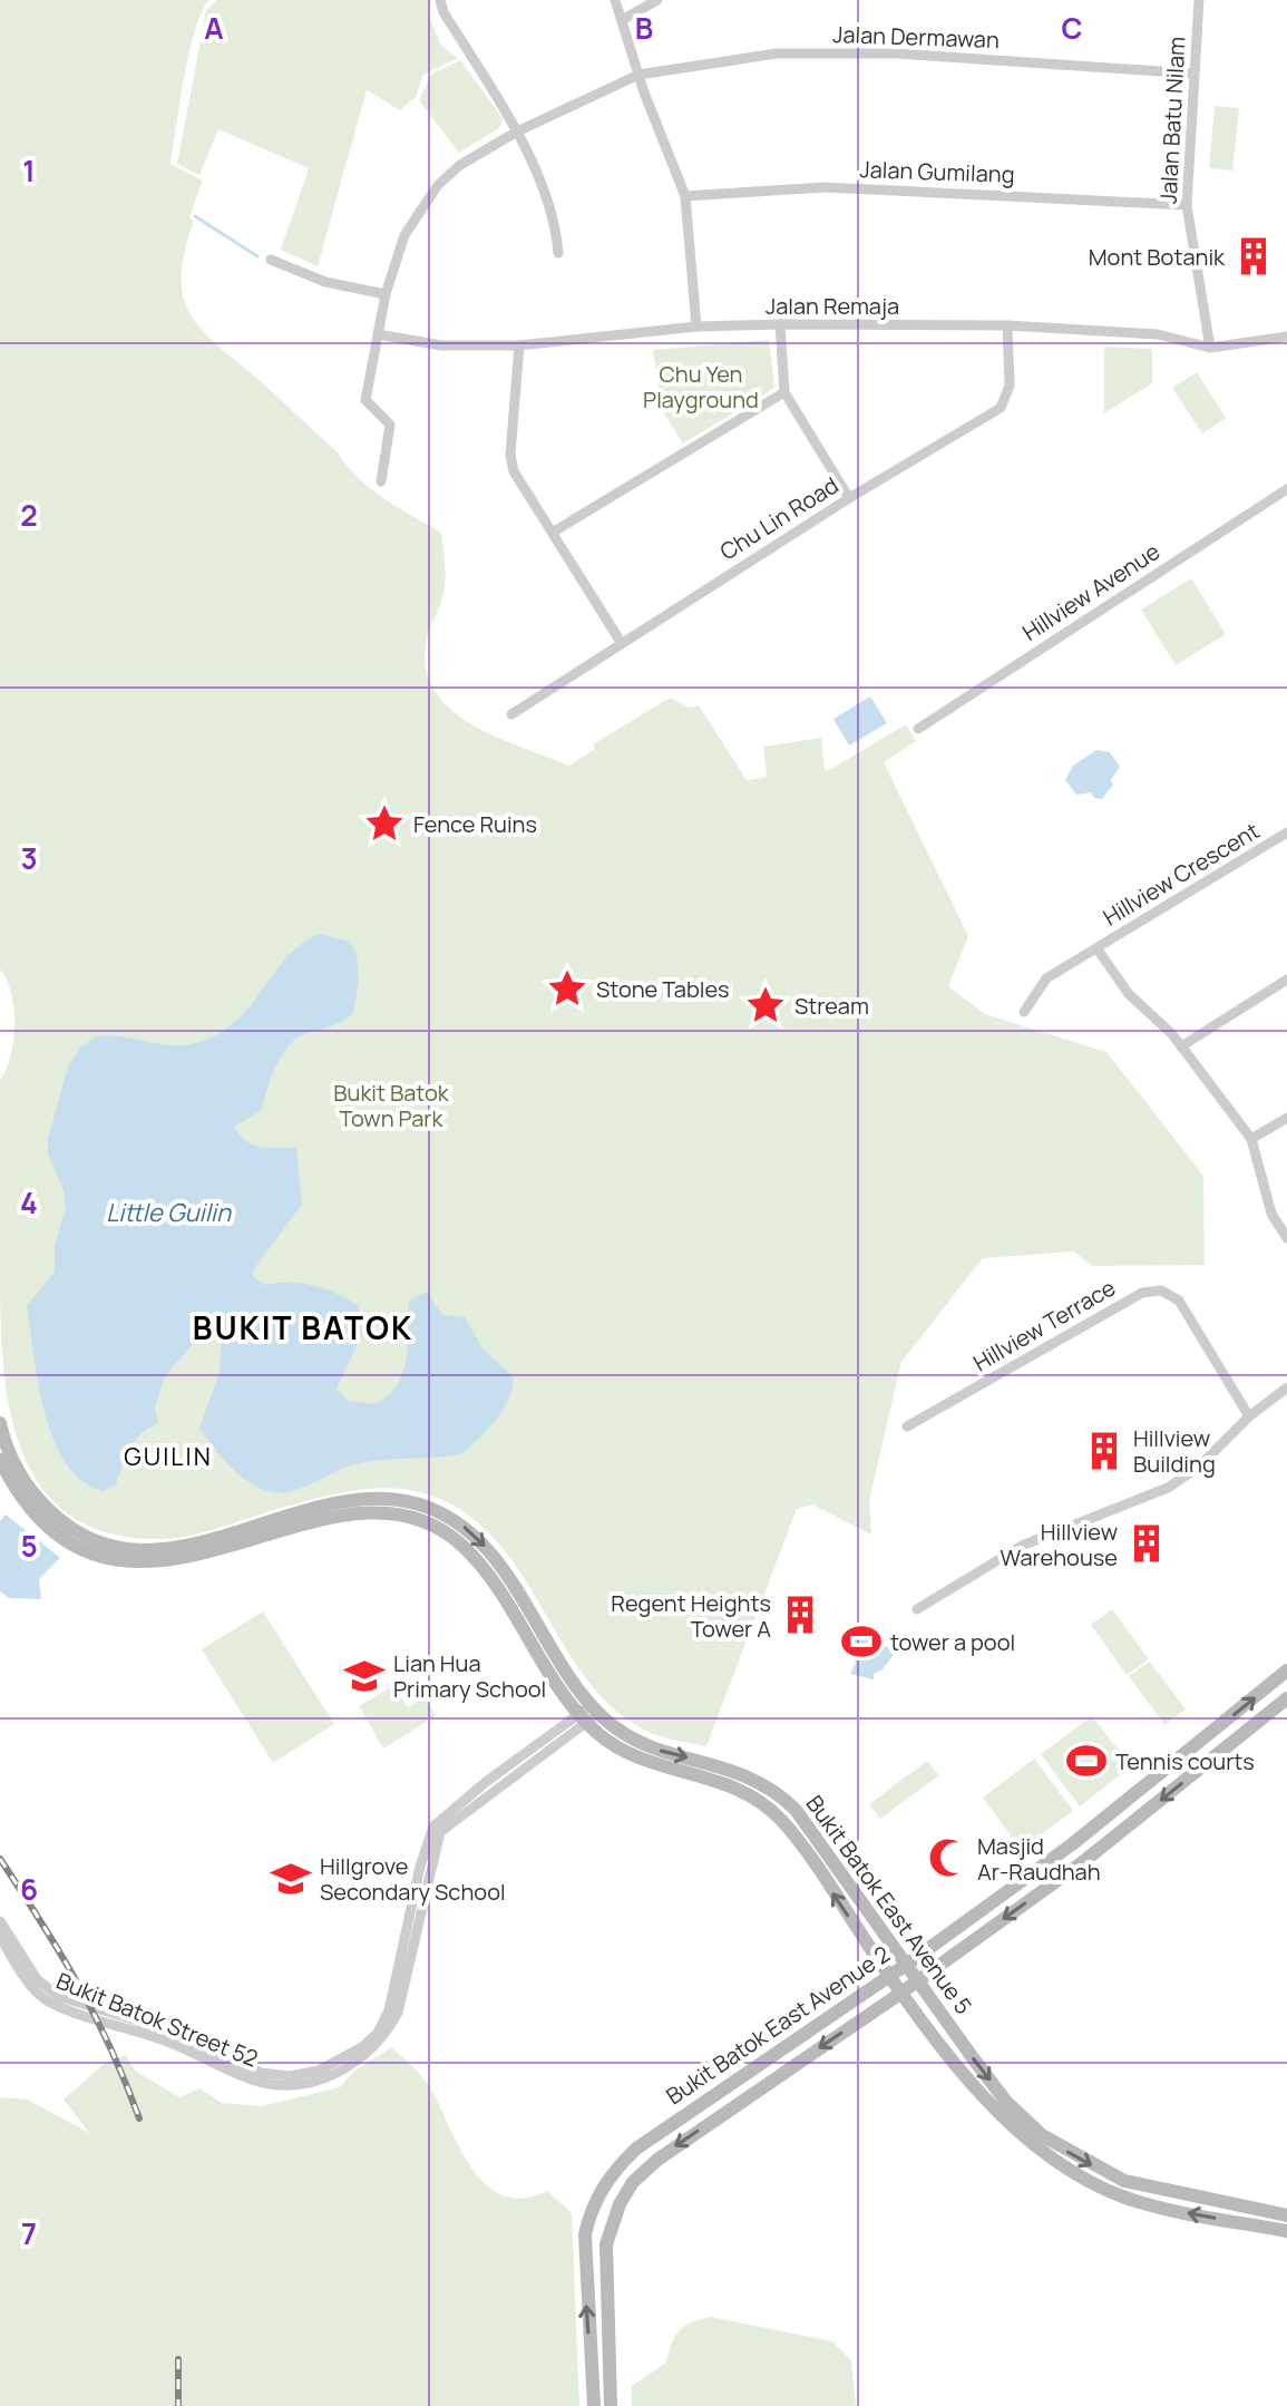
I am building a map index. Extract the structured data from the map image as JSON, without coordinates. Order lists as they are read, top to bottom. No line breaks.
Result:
{"streets":{"street":["Jalan Dermawan","Jalan Batu Nilam","Jalan Gumilang","Jalan Remaja","Chu Lin Road","Hillview Avenue","Hillview Crescent","Hillview Terrace","Bukit Batok East Avenue 5","Bukit Batok Street 52","Bukit Batok East Avenue 2"]},"crossings":[["Jalan Dermawan","Jalan Batu Nilam"],["Jalan Dermawan","Jalan Remaja"],["Jalan Batu Nilam","Jalan Gumilang"],["Jalan Batu Nilam","Jalan Remaja"],["Jalan Remaja","Chu Lin Road"],["Bukit Batok East Avenue 5","Bukit Batok Street 52"],["Bukit Batok East Avenue 5","Bukit Batok East Avenue 2"]],"districts":["BUKIT BATOK","GUILIN"],"water":["Little Guilin"],"parks":["Chu Yen Playground","Bukit Batok Town Park"],"places":{"building":["Mont Botanik","Hillview Building","Hillview Warehouse","Regent Heights Tower A"],"place":["Fence Ruins","Stone Tables","Stream"],"sports":["tower a pool","Tennis courts"],"school or university":["Lian Hua Primary School","Hillgrove Secondary School"],"mosque":["Masjid Ar-Raudhah"]},"grid":{"columns":["A","B","C"],"rows":["1","2","3","4","5","6","7"]}}
